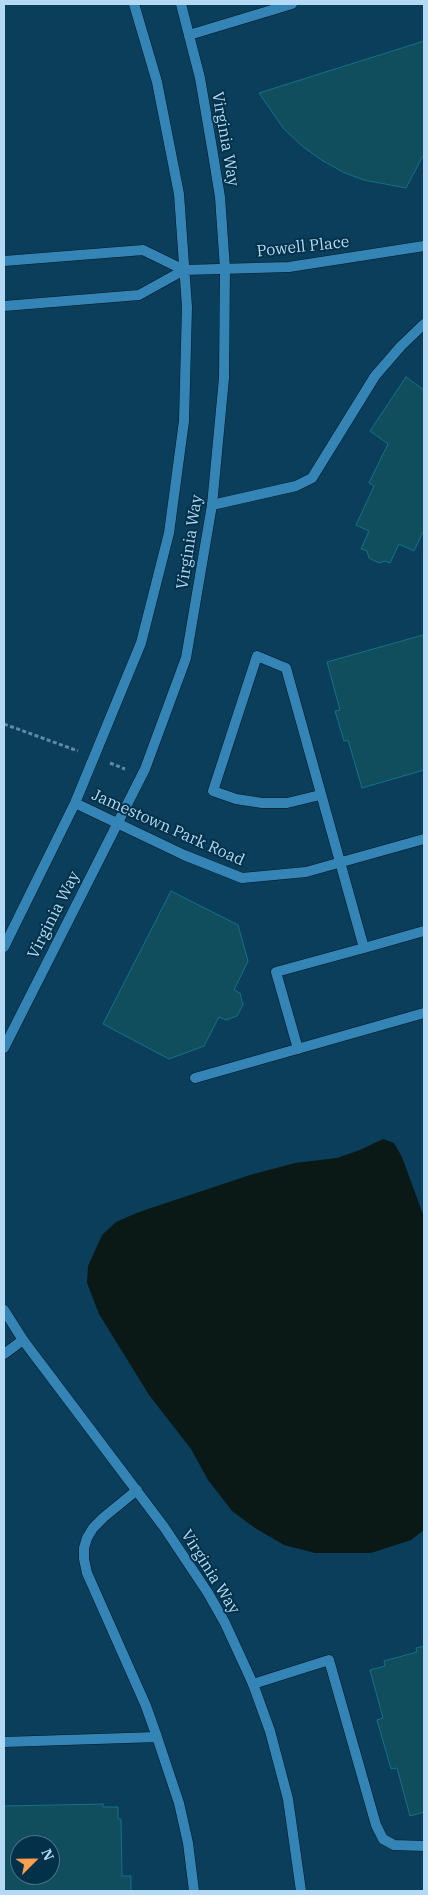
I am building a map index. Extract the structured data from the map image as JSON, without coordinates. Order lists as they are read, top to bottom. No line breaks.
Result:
{"streets":{"street":["Virginia Way","Powell Place","Jamestown Park Road"]},"crossings":[["Virginia Way","Powell Place"],["Virginia Way","Jamestown Park Road"]],"north":"top right"}
